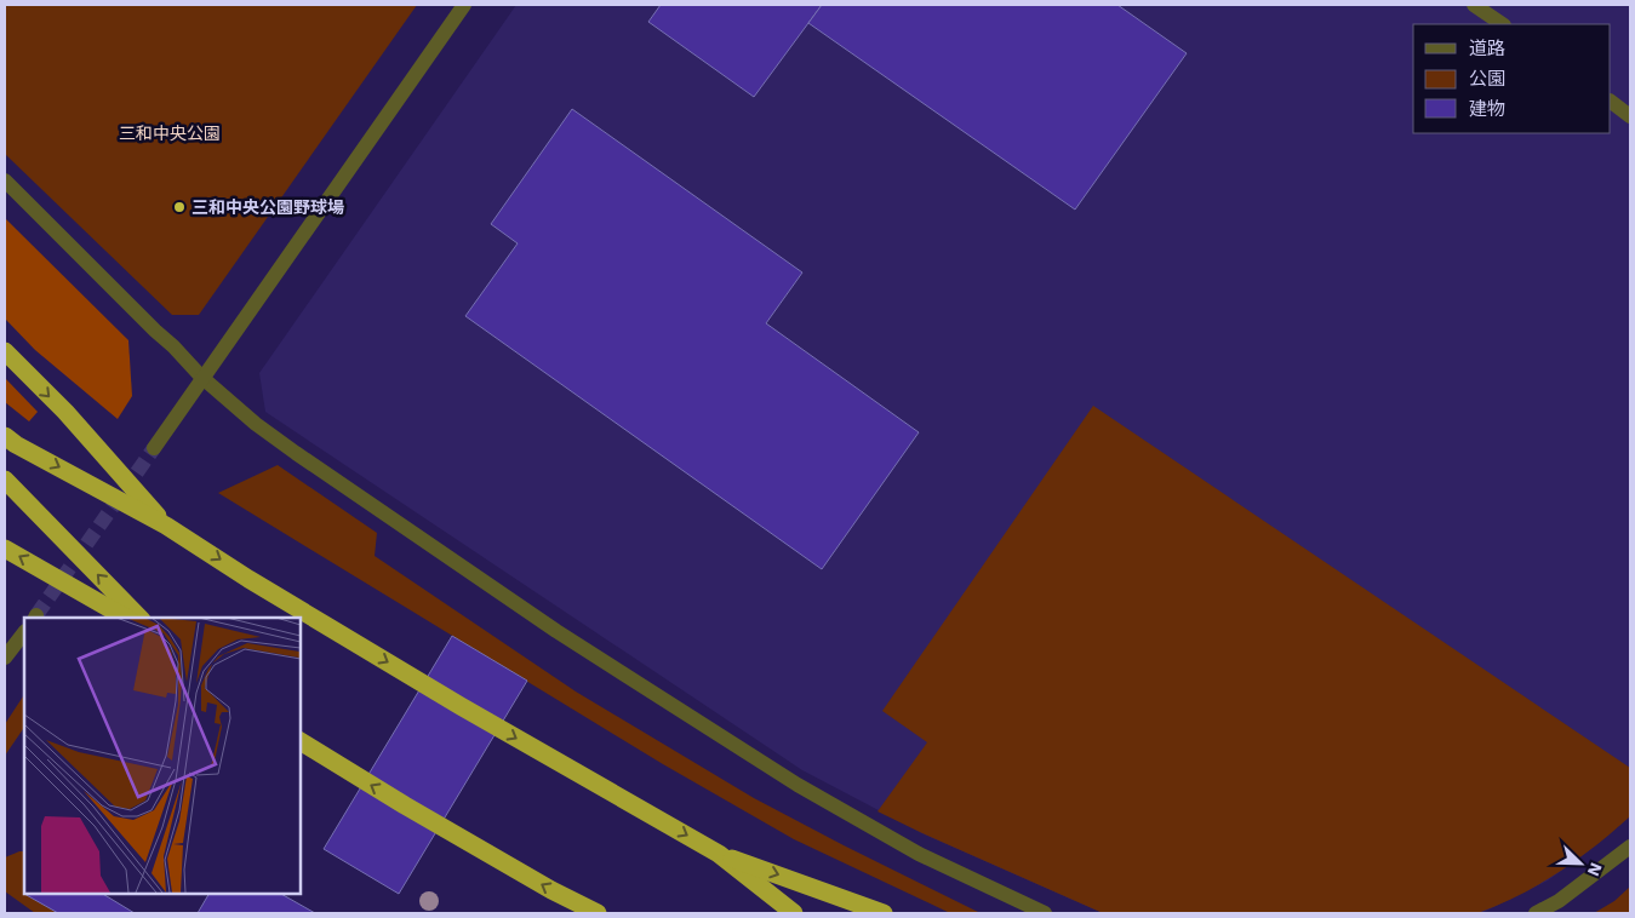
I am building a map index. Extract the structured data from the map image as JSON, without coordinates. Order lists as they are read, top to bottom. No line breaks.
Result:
{"parks":["三和中央公園"],"places":["三和中央公園野球場"],"legend":["道路","公園","建物"],"north":"bottom right"}
